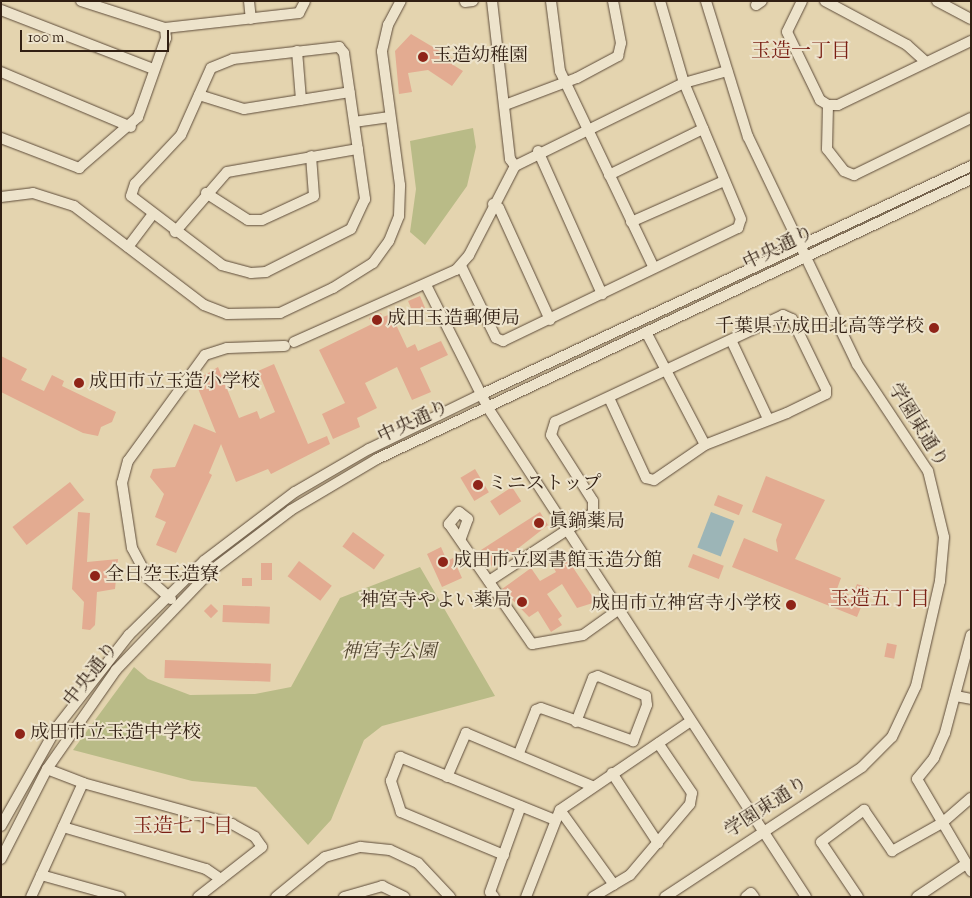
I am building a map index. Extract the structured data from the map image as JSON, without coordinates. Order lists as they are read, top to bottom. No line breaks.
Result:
{"streets":{"street":["中央通り","学園東通り"]},"crossings":[["中央通り","学園東通り"]],"districts":["玉造一丁目","玉造五丁目","玉造七丁目"],"parks":["神宮寺公園"],"places":["玉造幼稚園","成田玉造郵便局","千葉県立成田北高等学校","成田市立玉造小学校","ミニストップ","眞鍋薬局","成田市立図書館玉造分館","全日空玉造寮","神宮寺やよい薬局","成田市立神宮寺小学校","成田市立玉造中学校"],"scale_bar":"100 m"}
